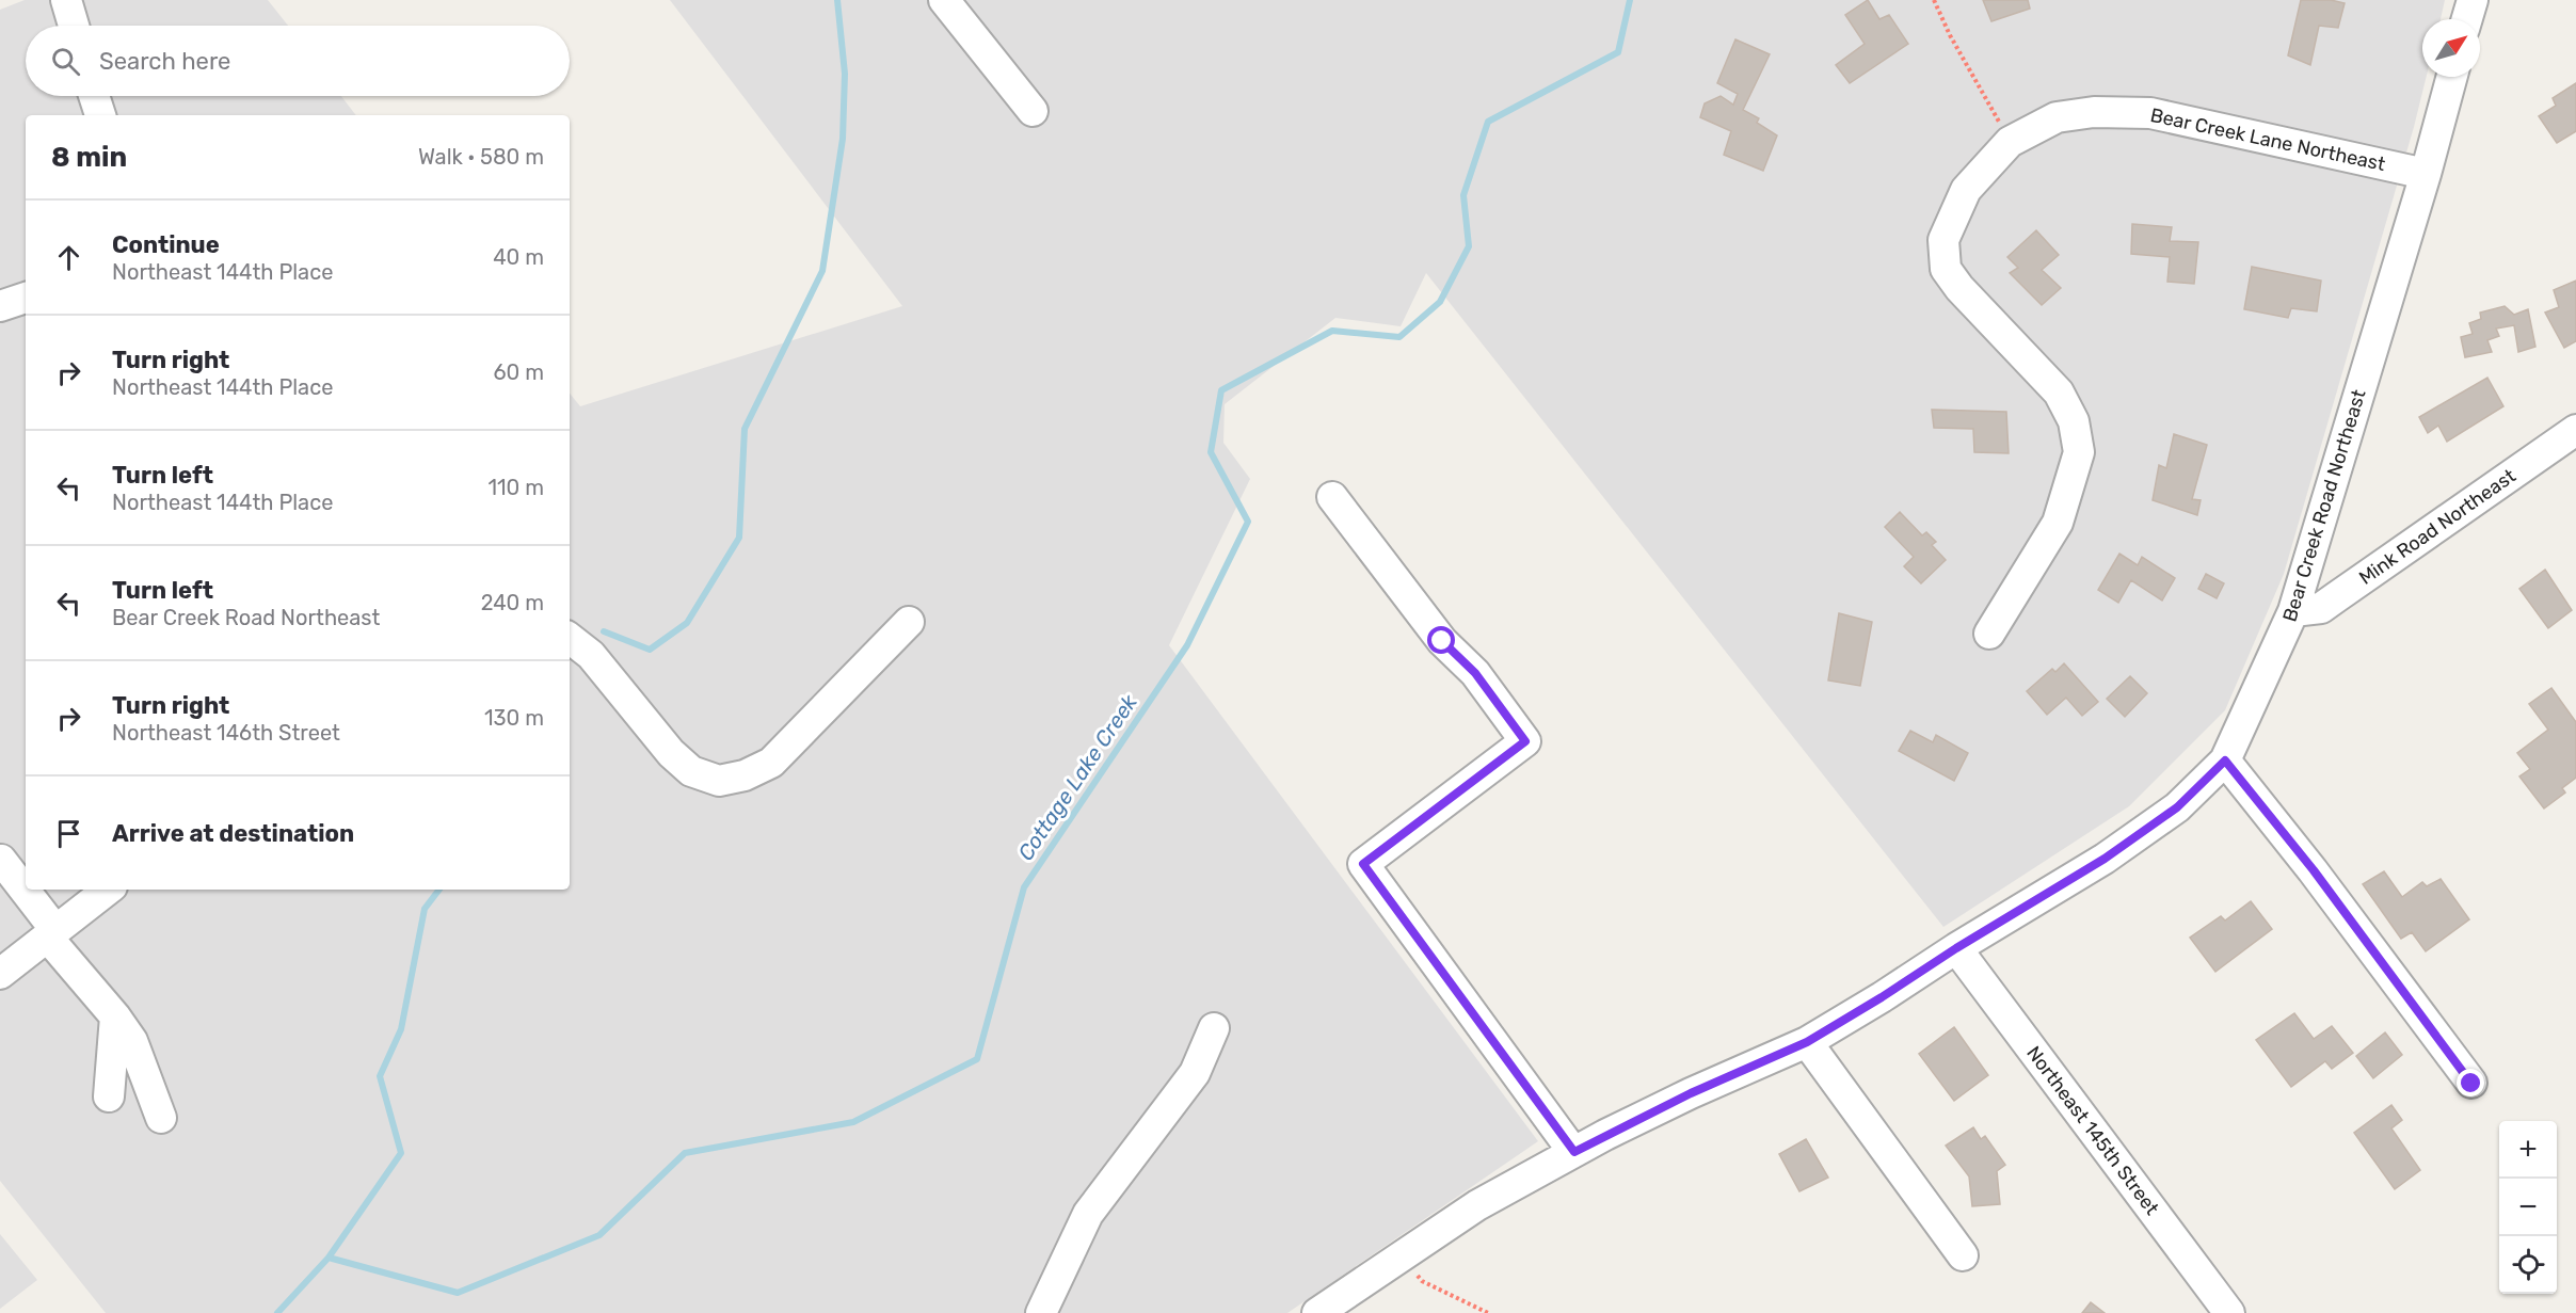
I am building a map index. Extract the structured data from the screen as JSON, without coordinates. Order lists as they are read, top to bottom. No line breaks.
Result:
{"streets":{"street":["Bear Creek Lane Northeast","Bear Creek Road Northeast","Mink Road Northeast","Northeast 145th Street"]},"crossings":[["Bear Creek Lane Northeast","Bear Creek Road Northeast"],["Bear Creek Road Northeast","Mink Road Northeast"],["Bear Creek Road Northeast","Northeast 145th Street"]],"water":["Cottage Lake Creek"],"north":"top right","page":{"search":"Search here","heading":["8 min","Walk · 580 m"],"list":[["Continue","Northeast 144th Place","40 m"],["Turn right","Northeast 144th Place","60 m"],["Turn left","Northeast 144th Place","110 m"],["Turn left","Bear Creek Road Northeast","240 m"],["Turn right","Northeast 146th Street","130 m"],"Arrive at destination"],"map_buttons":["+","−"]}}
